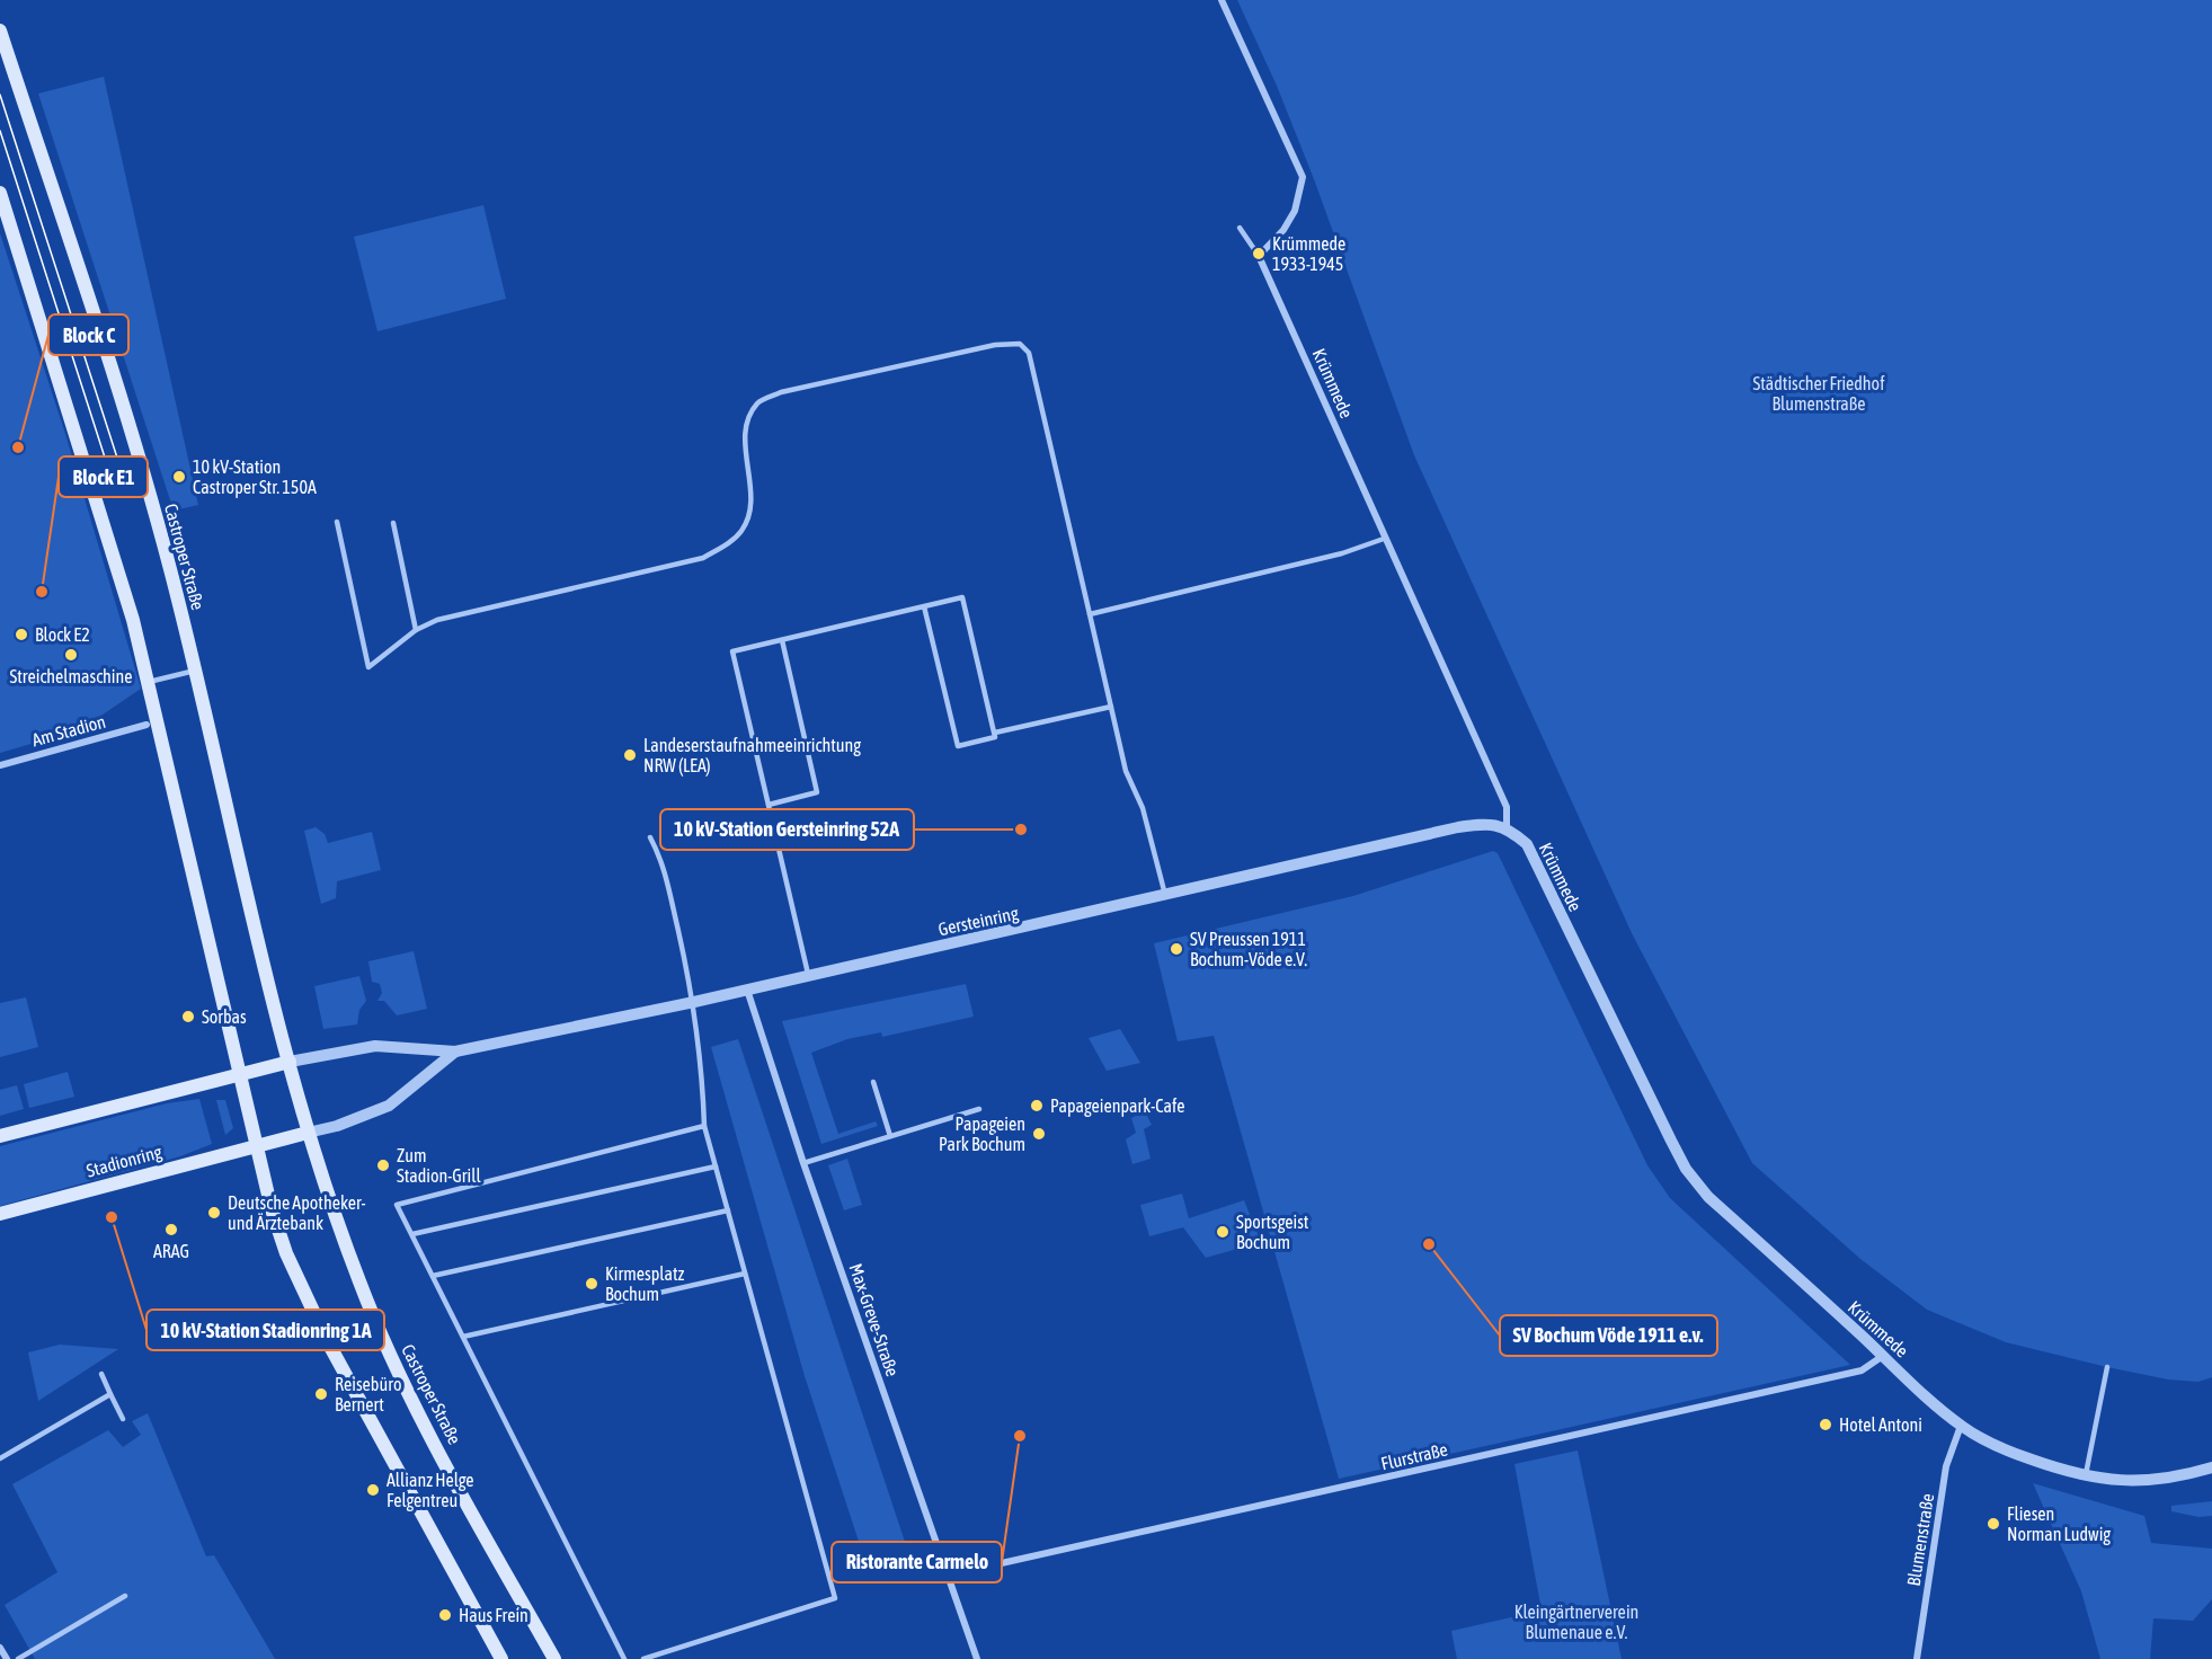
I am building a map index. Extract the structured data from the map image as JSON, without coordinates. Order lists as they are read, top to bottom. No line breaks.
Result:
{"streets":{"main road":["Castroper Straße","Stadionring"],"street":["Krümmede","Am Stadion","Gersteinring","Max-Greve-Straße","Flurstraße","Blumenstraße"]},"crossings":[["Krümmede","Gersteinring"],["Krümmede","Flurstraße"],["Krümmede","Blumenstraße"],["Castroper Straße","Gersteinring"],["Gersteinring","Max-Greve-Straße"],["Max-Greve-Straße","Flurstraße"]],"parks":["Städtischer Friedhof Blumenstraße","Kleingärtnerverein Blumenaue e.V."],"places":["Krümmede 1933-1945","Block C","10 kV-Station Castroper Str. 150A","Block E1","Block E2","Streichelmaschine","Landeserstaufnahmeeinrichtung NRW (LEA)","10 kV-Station Gersteinring 52A","SV Preussen 1911 Bochum-Vöde e.V.","Sorbas","Papageienpark-Cafe","Papageien Park Bochum","Zum Stadion-Grill","Deutsche Apotheker- und Ärztebank","10 kV-Station Stadionring 1A","ARAG","Sportsgeist Bochum","SV Bochum Vöde 1911 e.v.","Kirmesplatz Bochum","Reisebüro Bernert","Hotel Antoni","Ristorante Carmelo","Allianz Helge Felgentreu","Fliesen Norman Ludwig","Haus Frein"]}
